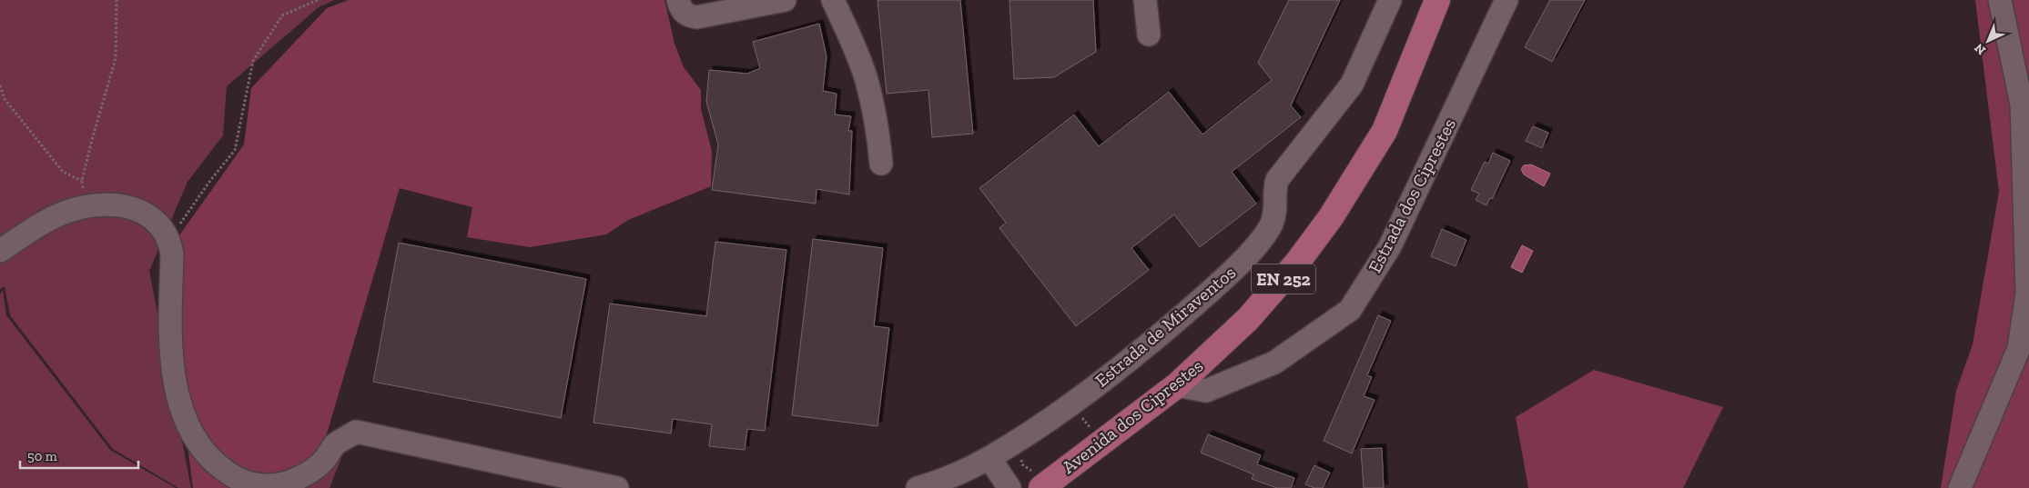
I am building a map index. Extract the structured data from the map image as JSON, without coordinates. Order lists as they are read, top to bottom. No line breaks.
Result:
{"streets":{"main road":["EN 252","Avenida dos Ciprestes"],"street":["Estrada dos Ciprestes","Estrada de Miraventos"]},"crossings":[["Estrada dos Ciprestes","Avenida dos Ciprestes"]],"scale_bar":"50 m","north":"bottom left"}
